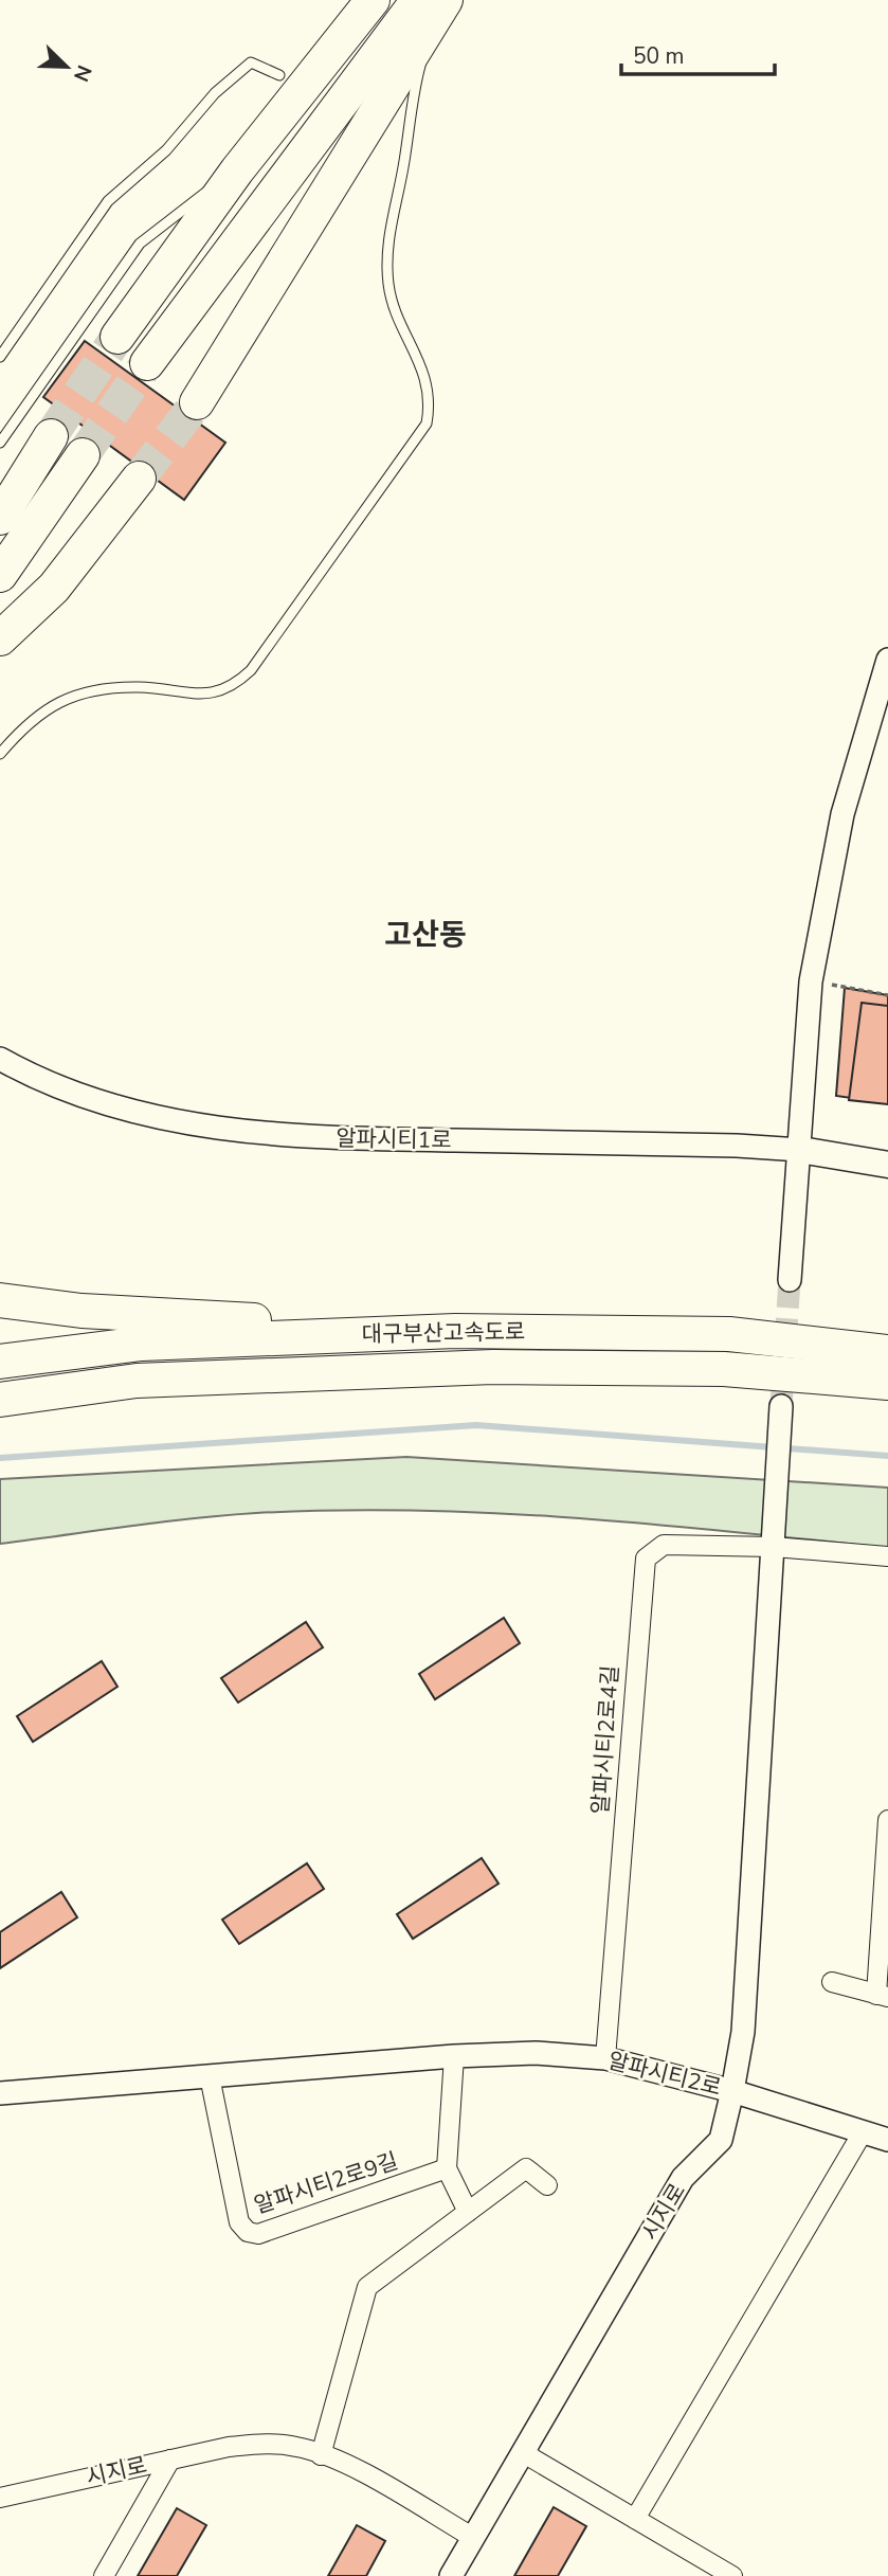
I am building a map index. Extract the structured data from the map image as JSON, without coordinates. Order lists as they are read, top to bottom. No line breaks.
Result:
{"streets":{"highway":["대구부산고속도로"],"main road":["알파시티1로"],"street":["알파시티2로4길","알파시티2로","알파시티2로9길","시지로"]},"crossings":[["알파시티2로4길","알파시티2로"],["알파시티2로","알파시티2로9길"],["알파시티2로","시지로"]],"districts":["고산동"],"scale_bar":"50 m","north":"bottom right"}
